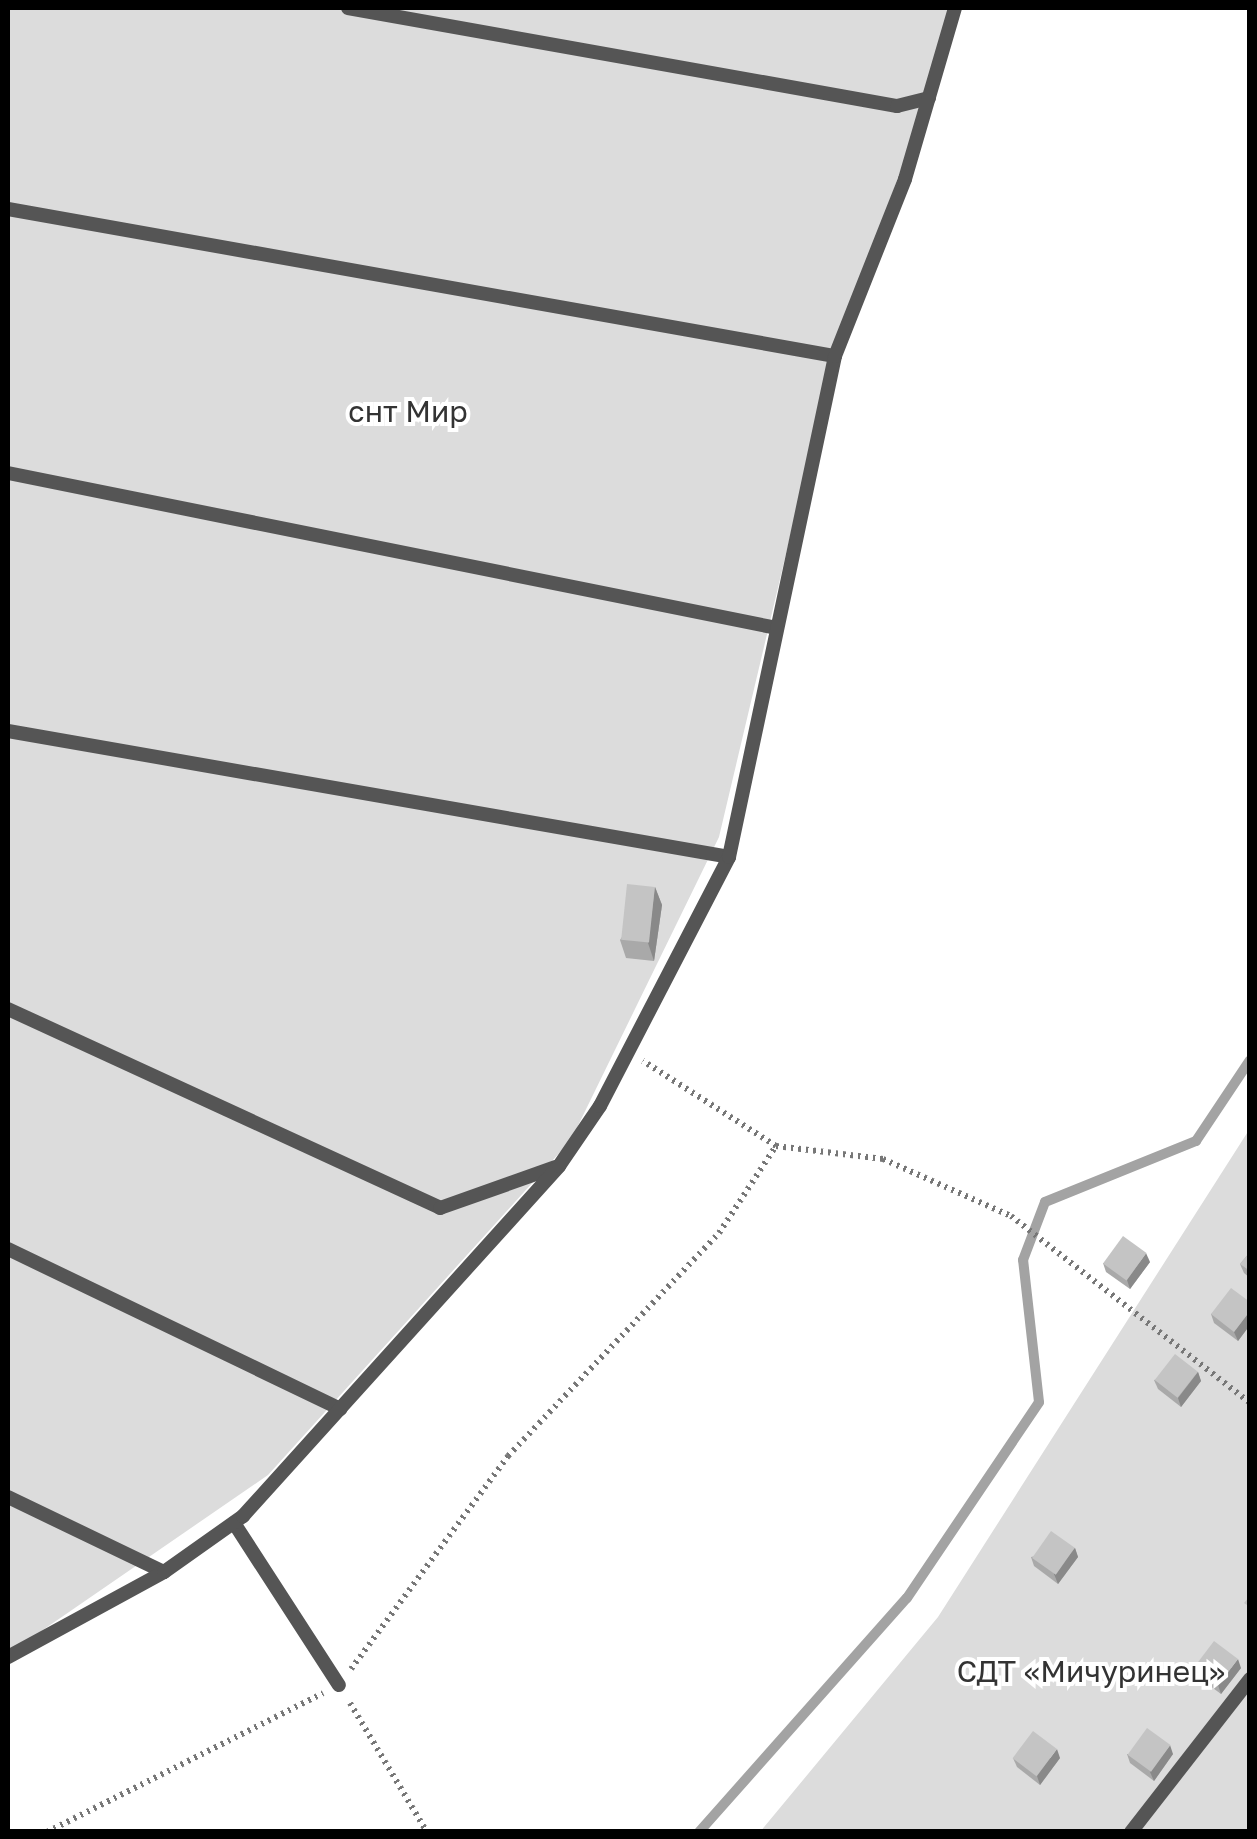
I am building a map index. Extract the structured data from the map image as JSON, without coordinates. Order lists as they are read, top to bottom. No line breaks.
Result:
{"parks":["снт Мир","СДТ «Мичуринец»"]}
